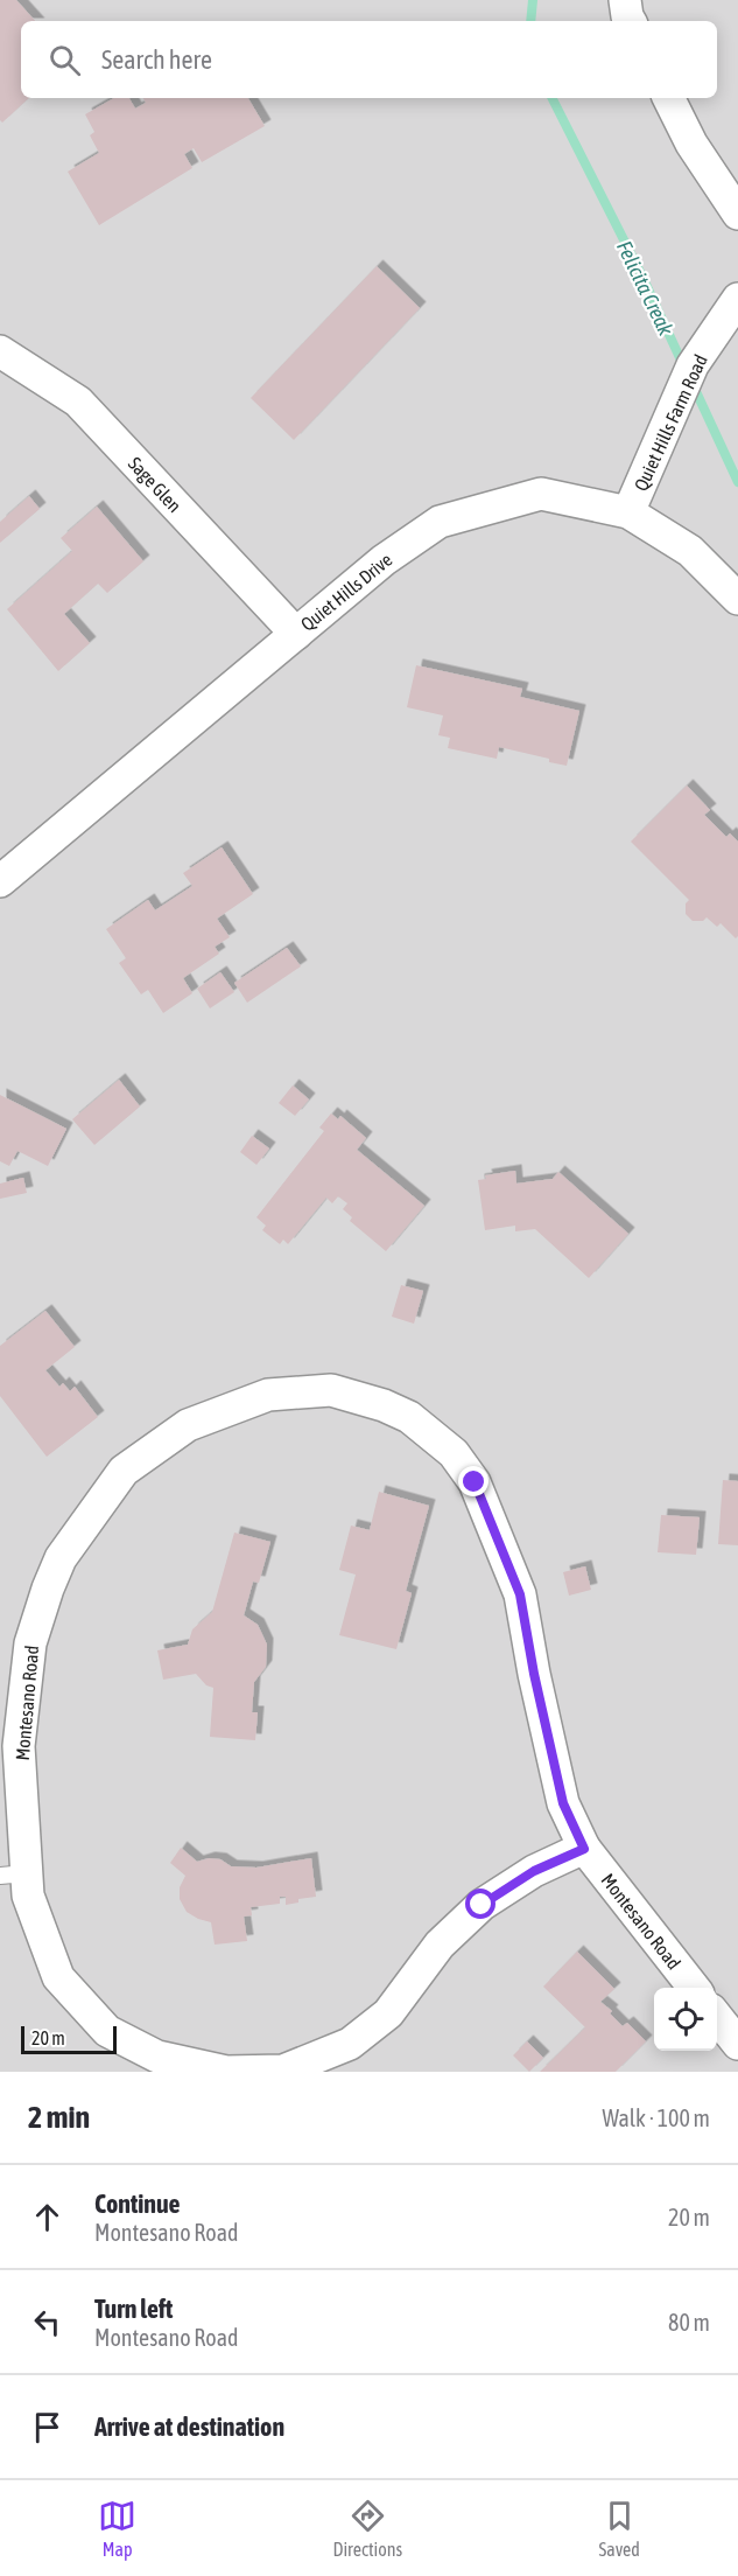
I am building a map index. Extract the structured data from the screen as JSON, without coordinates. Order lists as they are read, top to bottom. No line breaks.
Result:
{"streets":{"street":["Quiet Hills Farm Road","Sage Glen","Quiet Hills Drive","Montesano Road"]},"crossings":[["Quiet Hills Farm Road","Quiet Hills Drive"],["Sage Glen","Quiet Hills Drive"]],"water":["Felicita Creak"],"scale_bar":"20 m","page":{"search":"Search here","scale":"20 m","heading":["2 min","Walk · 100 m"],"list":[["Continue","Montesano Road","20 m"],["Turn left","Montesano Road","80 m"],"Arrive at destination"],"nav":["Map","Directions","Saved"]}}
